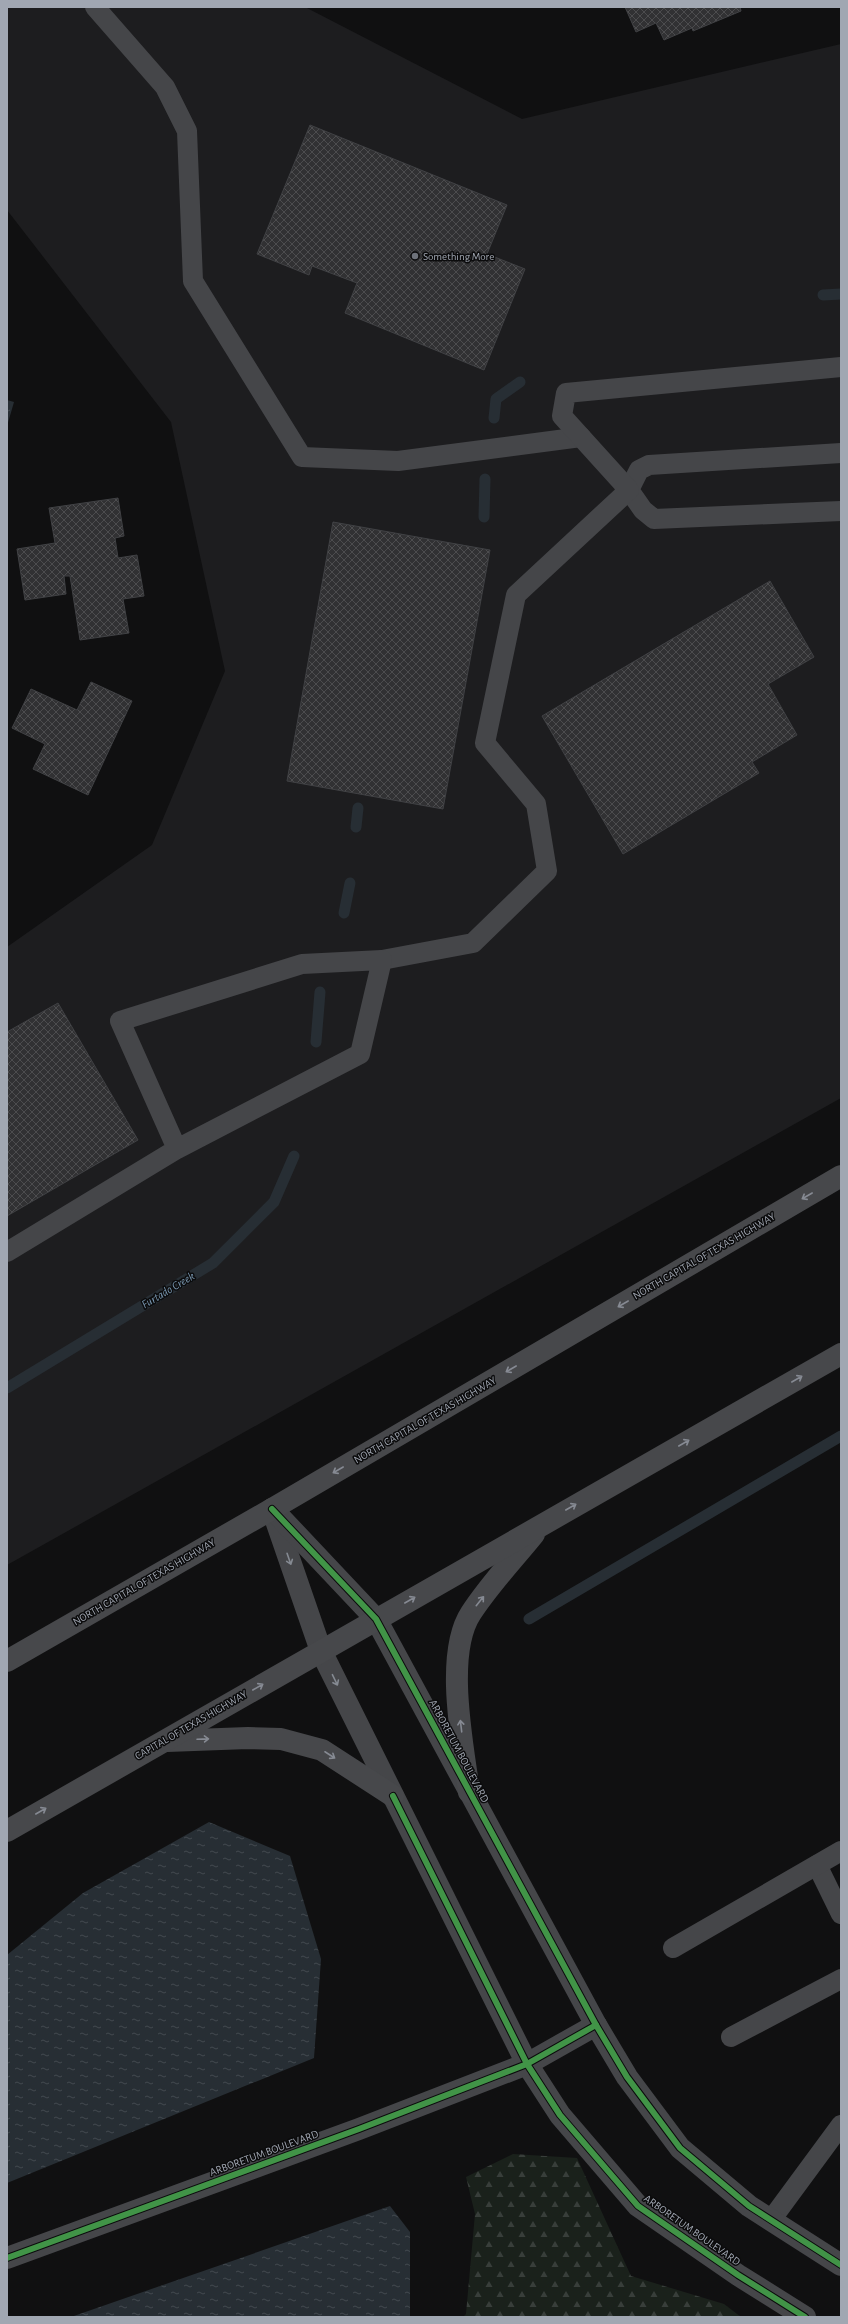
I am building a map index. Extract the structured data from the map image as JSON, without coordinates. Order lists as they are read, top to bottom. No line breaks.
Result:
{"streets":{"highway":["NORTH CAPITAL OF TEXAS HIGHWAY","CAPITAL OF TEXAS HIGHWAY"],"street":["ARBORETUM BOULEVARD"]},"crossings":[["NORTH CAPITAL OF TEXAS HIGHWAY","ARBORETUM BOULEVARD"],["CAPITAL OF TEXAS HIGHWAY","ARBORETUM BOULEVARD"]],"one_way":["CAPITAL OF TEXAS HIGHWAY"],"water":["Furtado Creek"],"places":["Something More"]}
